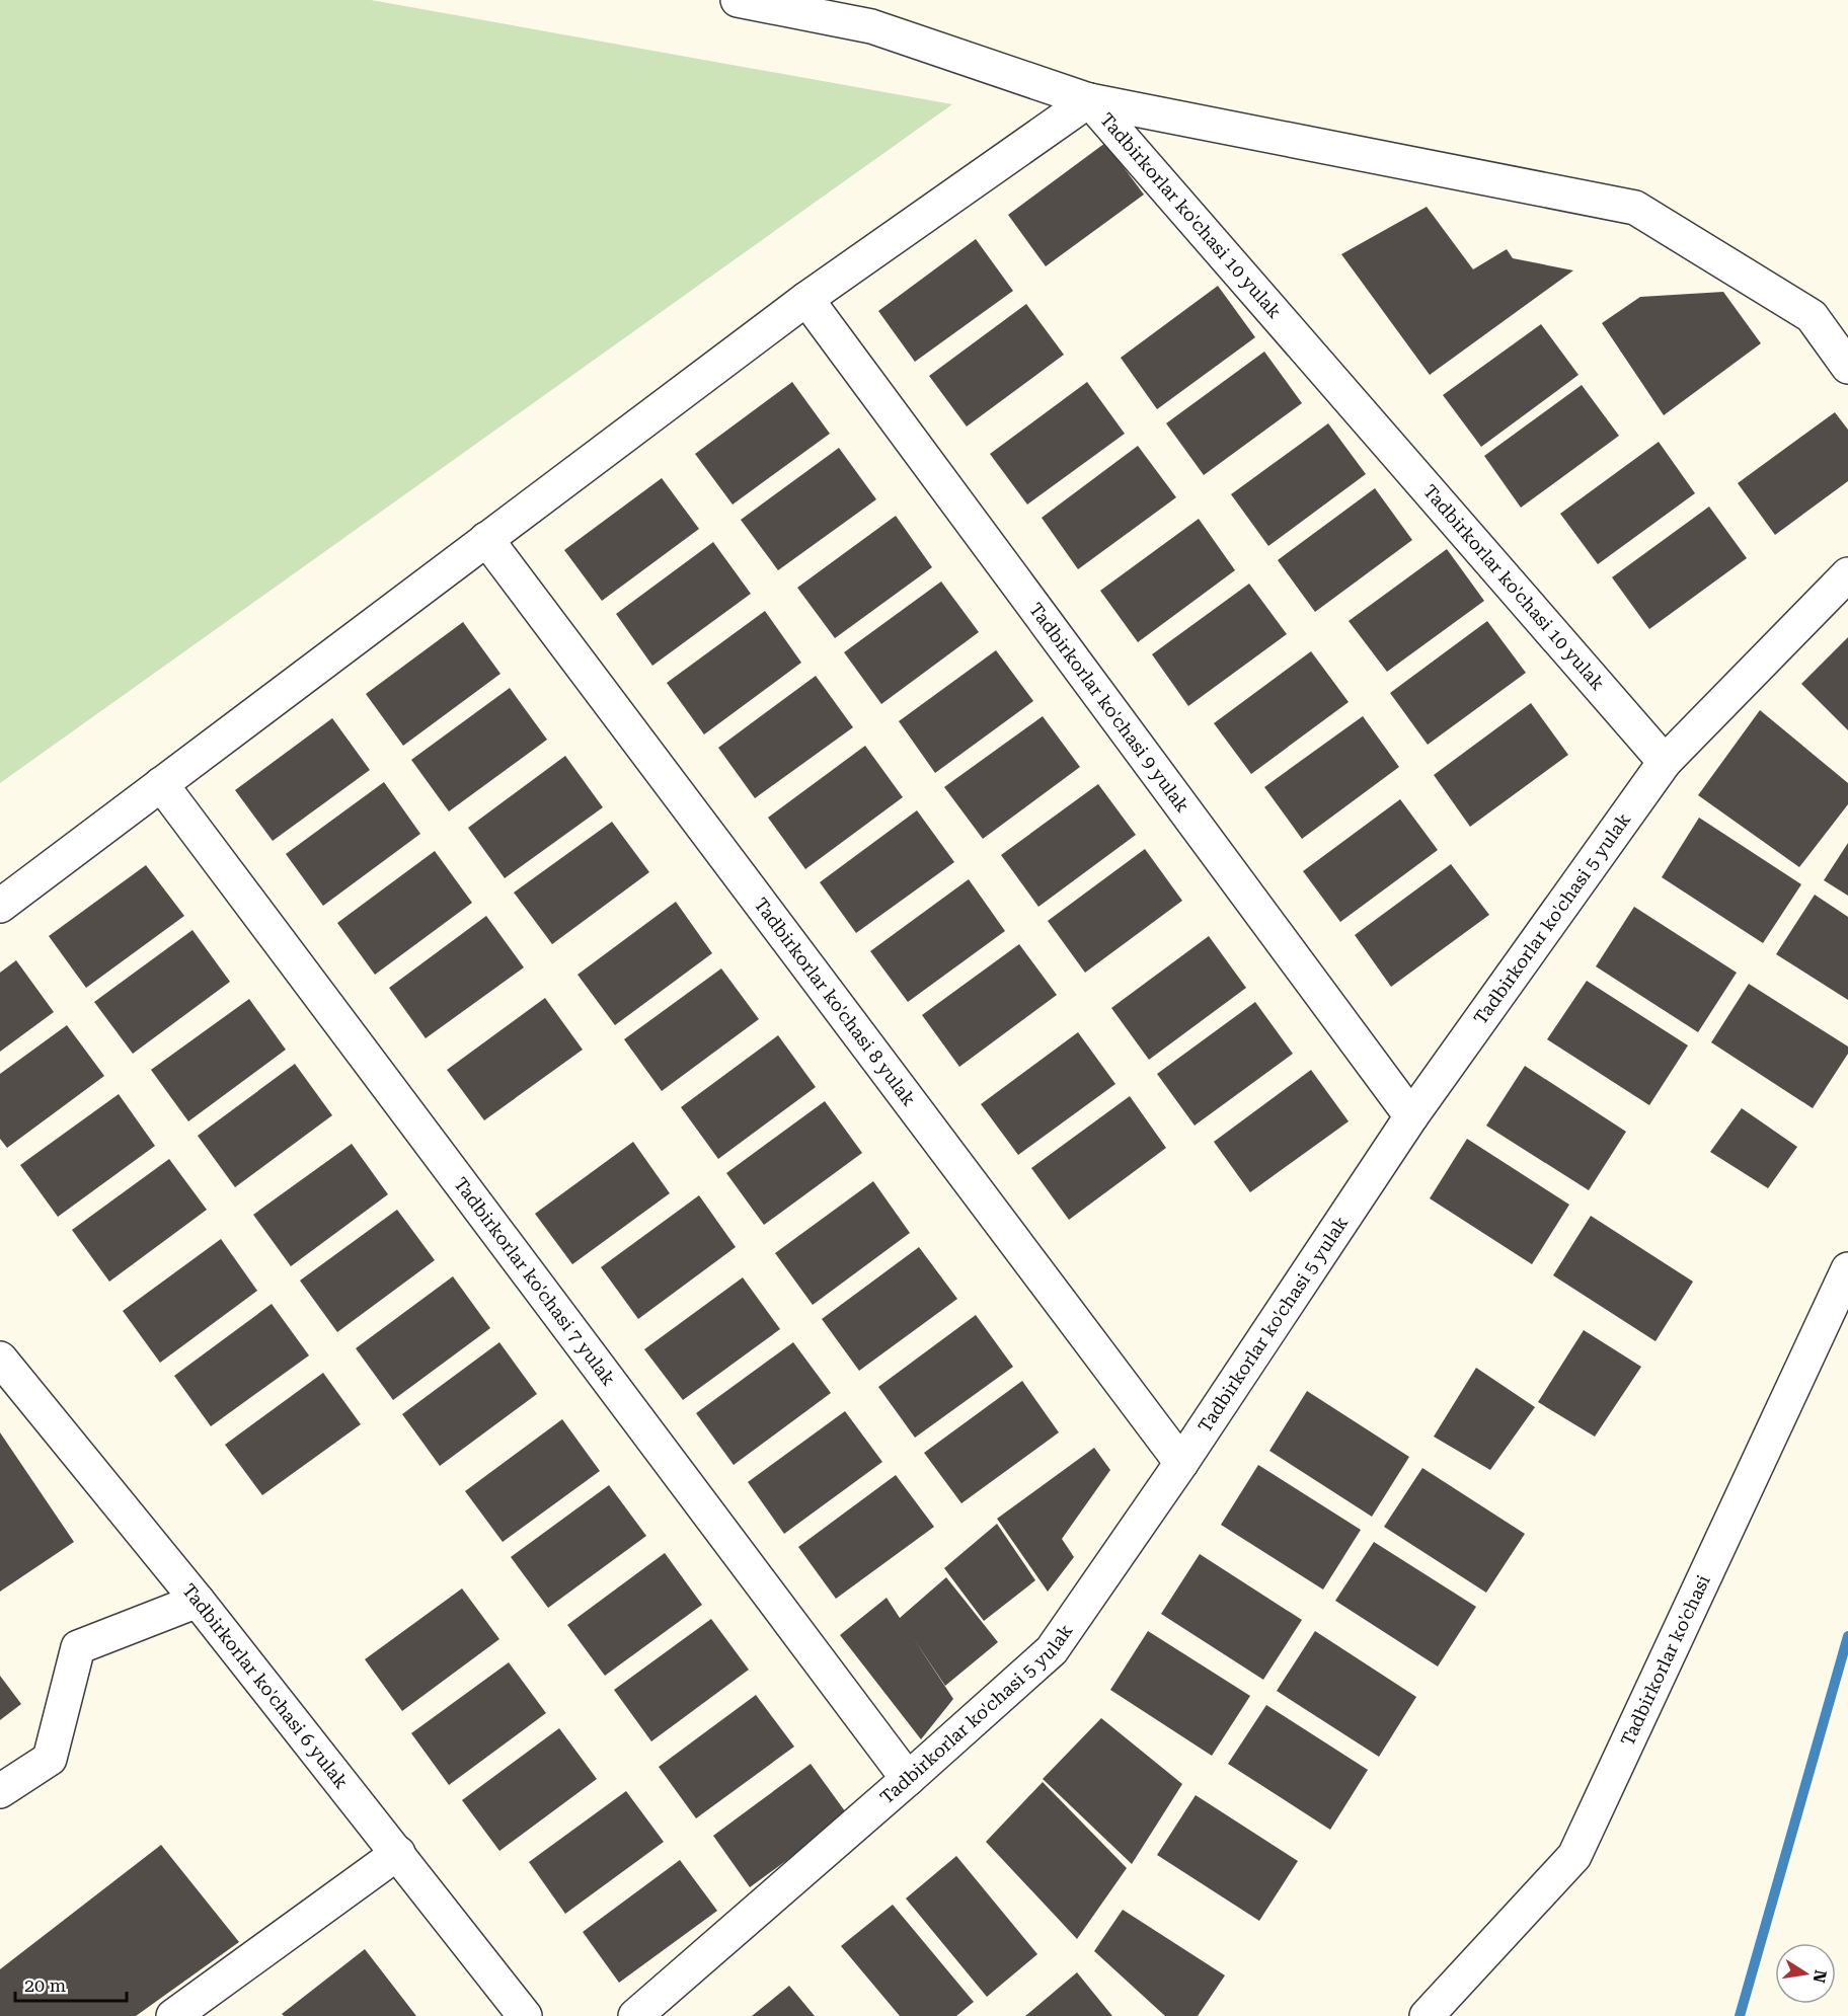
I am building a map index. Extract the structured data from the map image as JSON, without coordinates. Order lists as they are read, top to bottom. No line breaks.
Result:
{"streets":{"street":["Tadbirkorlar ko'chasi 10 yulak","Tadbirkorlar ko'chasi 9 yulak","Tadbirkorlar ko'chasi 5 yulak","Tadbirkorlar ko'chasi 8 yulak","Tadbirkorlar ko'chasi 7 yulak","Tadbirkorlar ko'chasi","Tadbirkorlar ko'chasi 6 yulak"]},"crossings":[["Tadbirkorlar ko'chasi 10 yulak","Tadbirkorlar ko'chasi 5 yulak"],["Tadbirkorlar ko'chasi 9 yulak","Tadbirkorlar ko'chasi 5 yulak"],["Tadbirkorlar ko'chasi 5 yulak","Tadbirkorlar ko'chasi 8 yulak"],["Tadbirkorlar ko'chasi 5 yulak","Tadbirkorlar ko'chasi 7 yulak"]],"scale_bar":"20 m","north":"right"}
